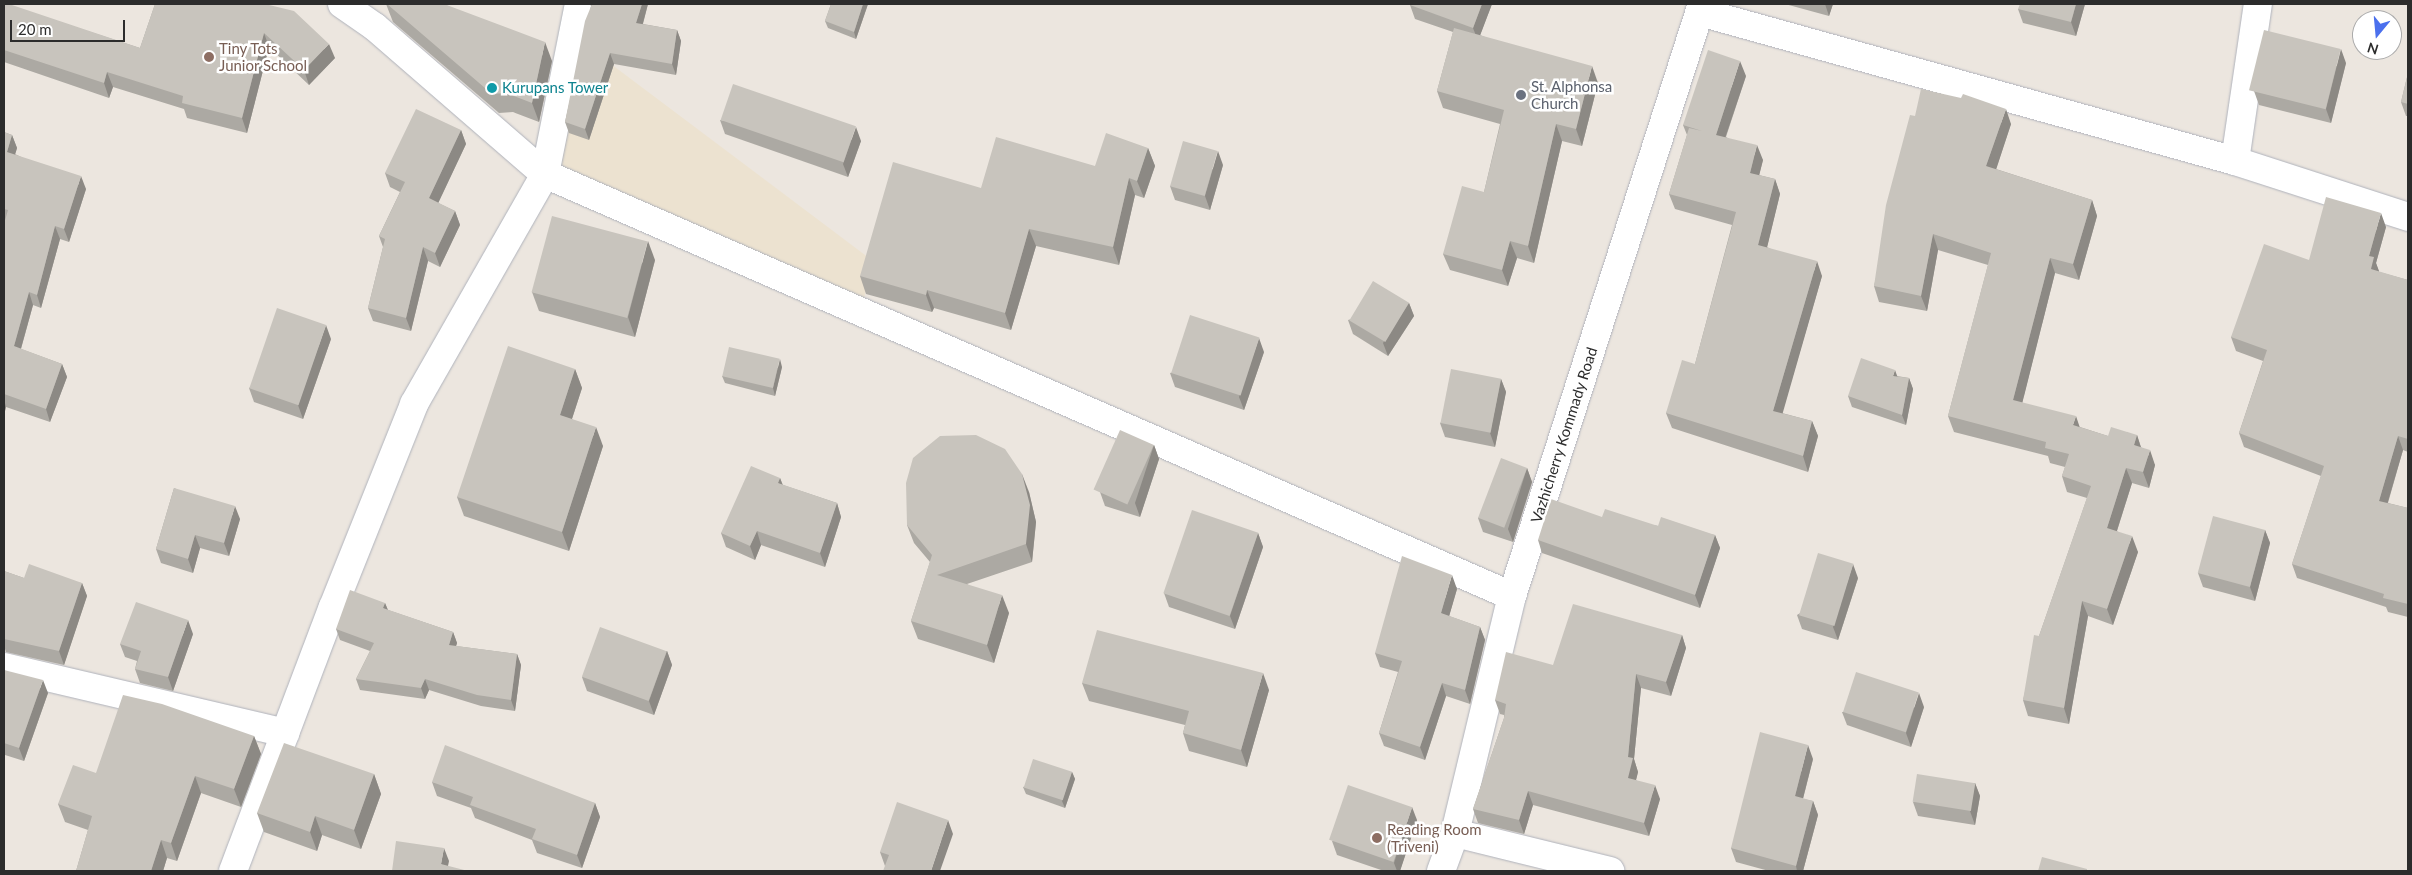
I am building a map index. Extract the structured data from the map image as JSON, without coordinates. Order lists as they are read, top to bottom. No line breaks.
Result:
{"streets":{"street":["Vazhicherry Kommady Road"]},"places":["Tiny Tots Junior School","Kurupans Tower","St. Alphonsa Church","Reading Room (Triveni)"],"scale_bar":"20 m","north":"bottom"}
